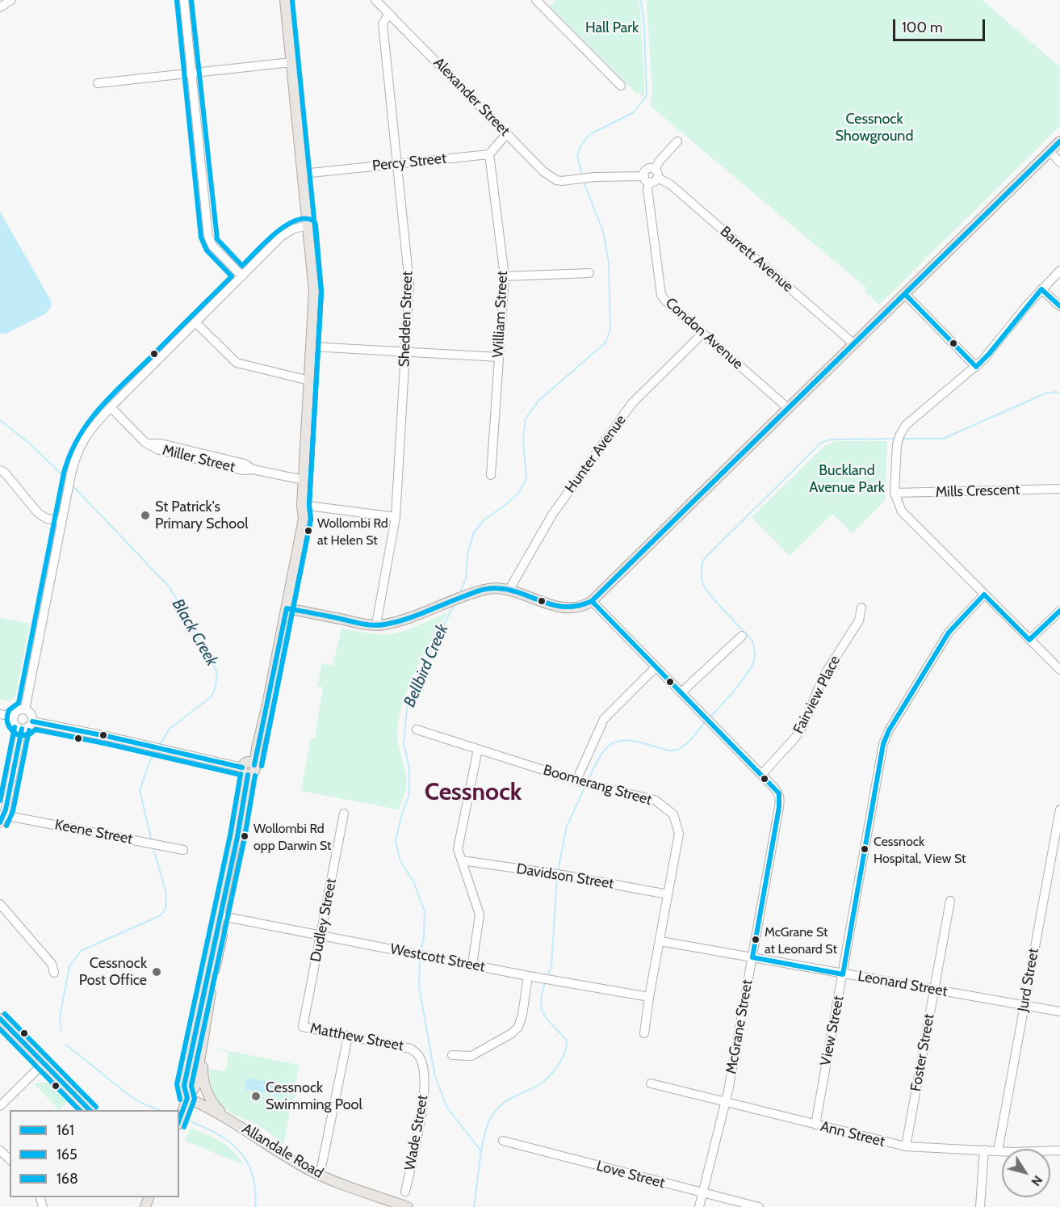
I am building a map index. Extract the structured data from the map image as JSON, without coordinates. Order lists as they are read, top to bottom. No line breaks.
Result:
{"streets":{"main road":["Allandale Road"],"street":["Alexander Street","Percy Street","Barrett Avenue","William Street","Shedden Street","Condon Avenue","Hunter Avenue","Miller Street","Mills Crescent","Fairview Place","Boomerang Street","Keene Street","Davidson Street","Dudley Street","Westcott Street","Jurd Street","Leonard Street","McGrane Street","View Street","Matthew Street","Foster Street","Wade Street","Ann Street","Love Street"]},"crossings":[["Alexander Street","Shedden Street"],["Alexander Street","Condon Avenue"],["Percy Street","William Street"],["Percy Street","Shedden Street"],["Condon Avenue","Hunter Avenue"],["Fairview Place","McGrane Street"],["Boomerang Street","Davidson Street"],["Boomerang Street","Westcott Street"],["Boomerang Street","Leonard Street"],["Dudley Street","Westcott Street"],["Dudley Street","Matthew Street"],["Jurd Street","Leonard Street"],["Jurd Street","Ann Street"],["Leonard Street","McGrane Street"],["Leonard Street","View Street"],["Leonard Street","Foster Street"],["McGrane Street","Ann Street"],["McGrane Street","Love Street"],["View Street","Ann Street"],["Matthew Street","Wade Street"],["Foster Street","Ann Street"]],"districts":["Cessnock"],"water":["Black Creek","Bellbird Creek"],"parks":["Hall Park","Cessnock Showground","Buckland Avenue Park"],"places":["St Patrick's Primary School","Wollombi Rd at Helen St","Wollombi Rd opp Darwin St","Cessnock Hospital, View St","McGrane St at Leonard St","Cessnock Post Office","Cessnock Swimming Pool"],"lines":["transit line 165","transit line 168","transit line 161"],"legend":["161","165","168"],"scale_bar":"100 m","north":"bottom right"}
